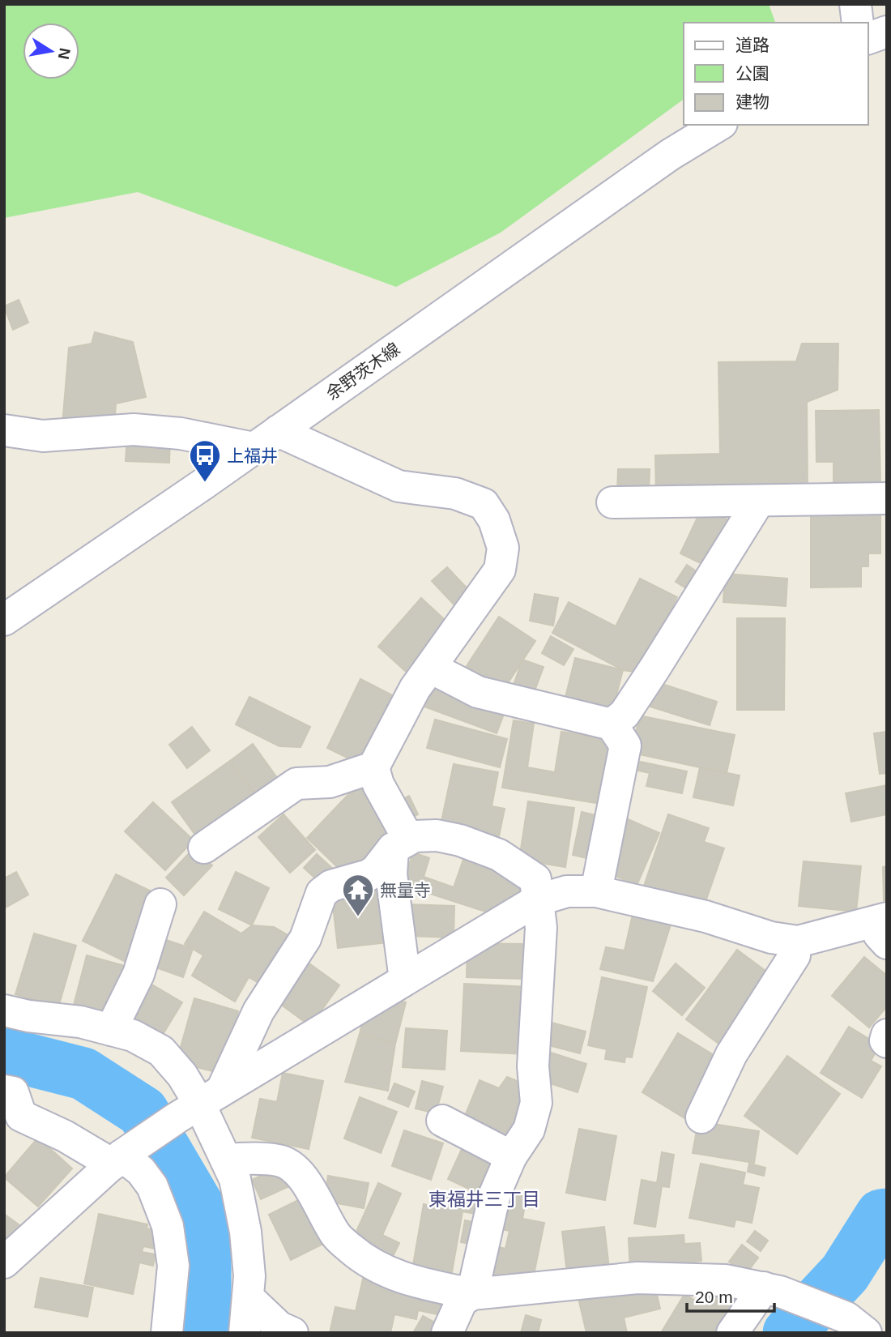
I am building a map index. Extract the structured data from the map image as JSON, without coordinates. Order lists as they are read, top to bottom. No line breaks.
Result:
{"streets":{"street":["余野茨木線"]},"districts":["東福井三丁目"],"places":{"bus stop":["上福井"],"temple":["無量寺"]},"legend":["道路","公園","建物"],"scale_bar":"20 m","north":"right"}
